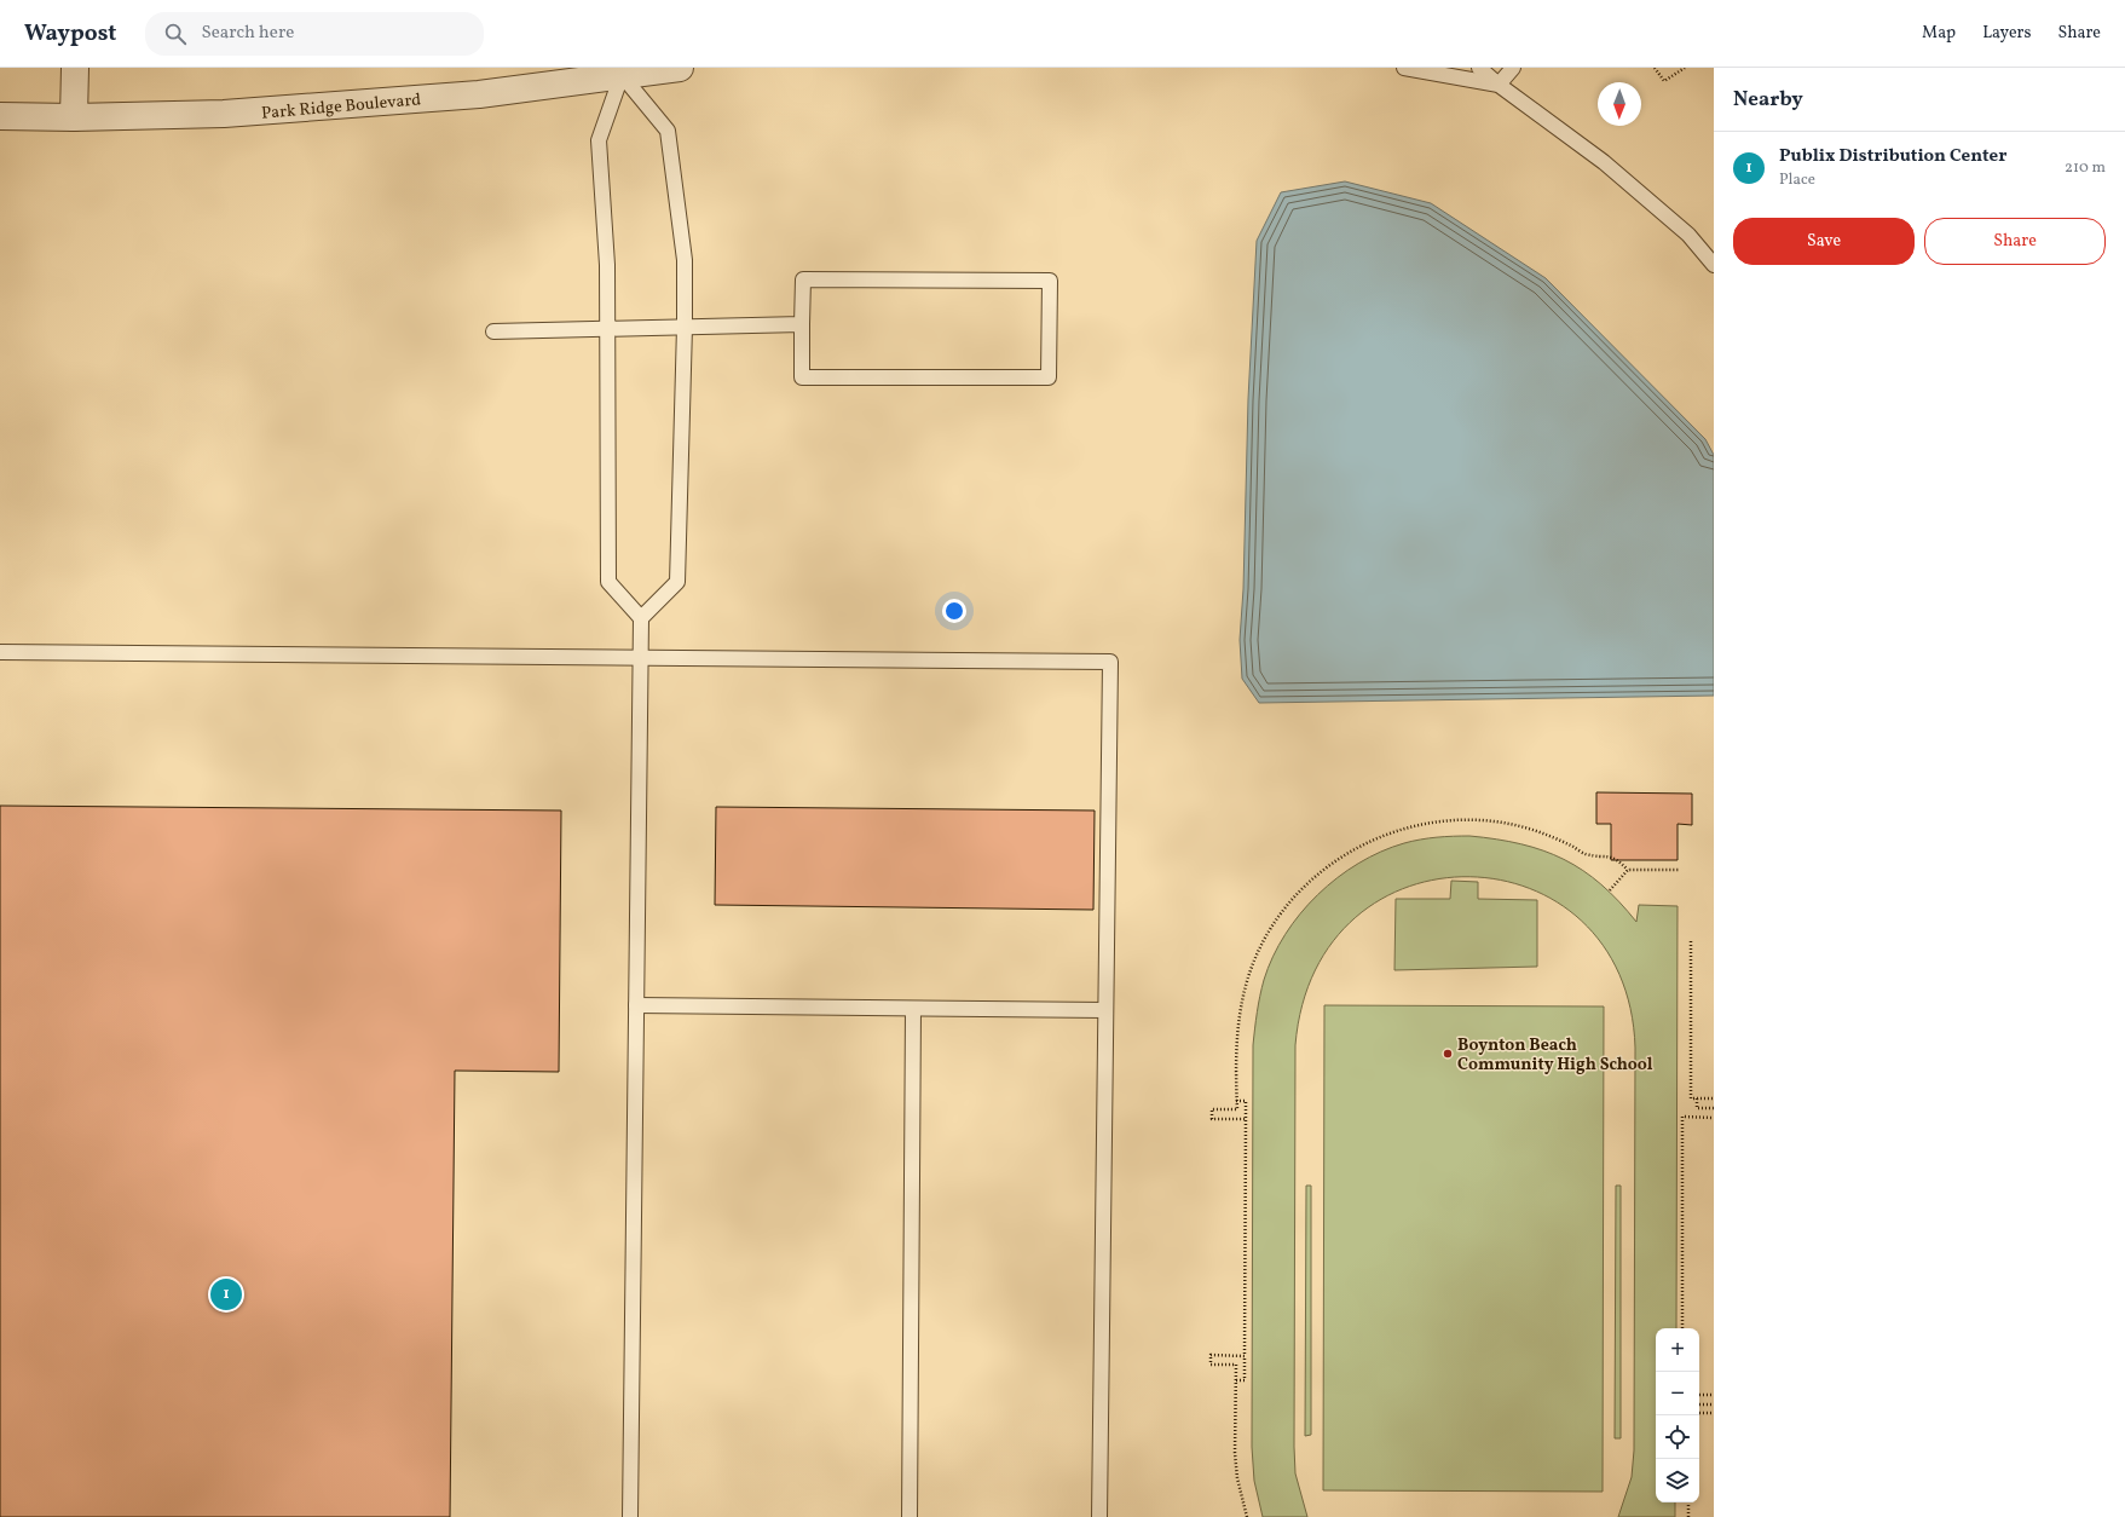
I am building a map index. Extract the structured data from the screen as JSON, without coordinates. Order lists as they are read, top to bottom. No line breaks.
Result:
{"streets":{"street":["Park Ridge Boulevard"]},"places":["Boynton Beach Community High School"],"north":"bottom","page":{"header":"Waypost","search":"Search here","nav":["Map","Layers","Share"],"heading":"Nearby","list":[{"mark":"1","name":"Publix Distribution Center","note":"Place","value":"210 m"}],"buttons":["Save","Share"],"pins":"1","map_buttons":["+","−"]}}
